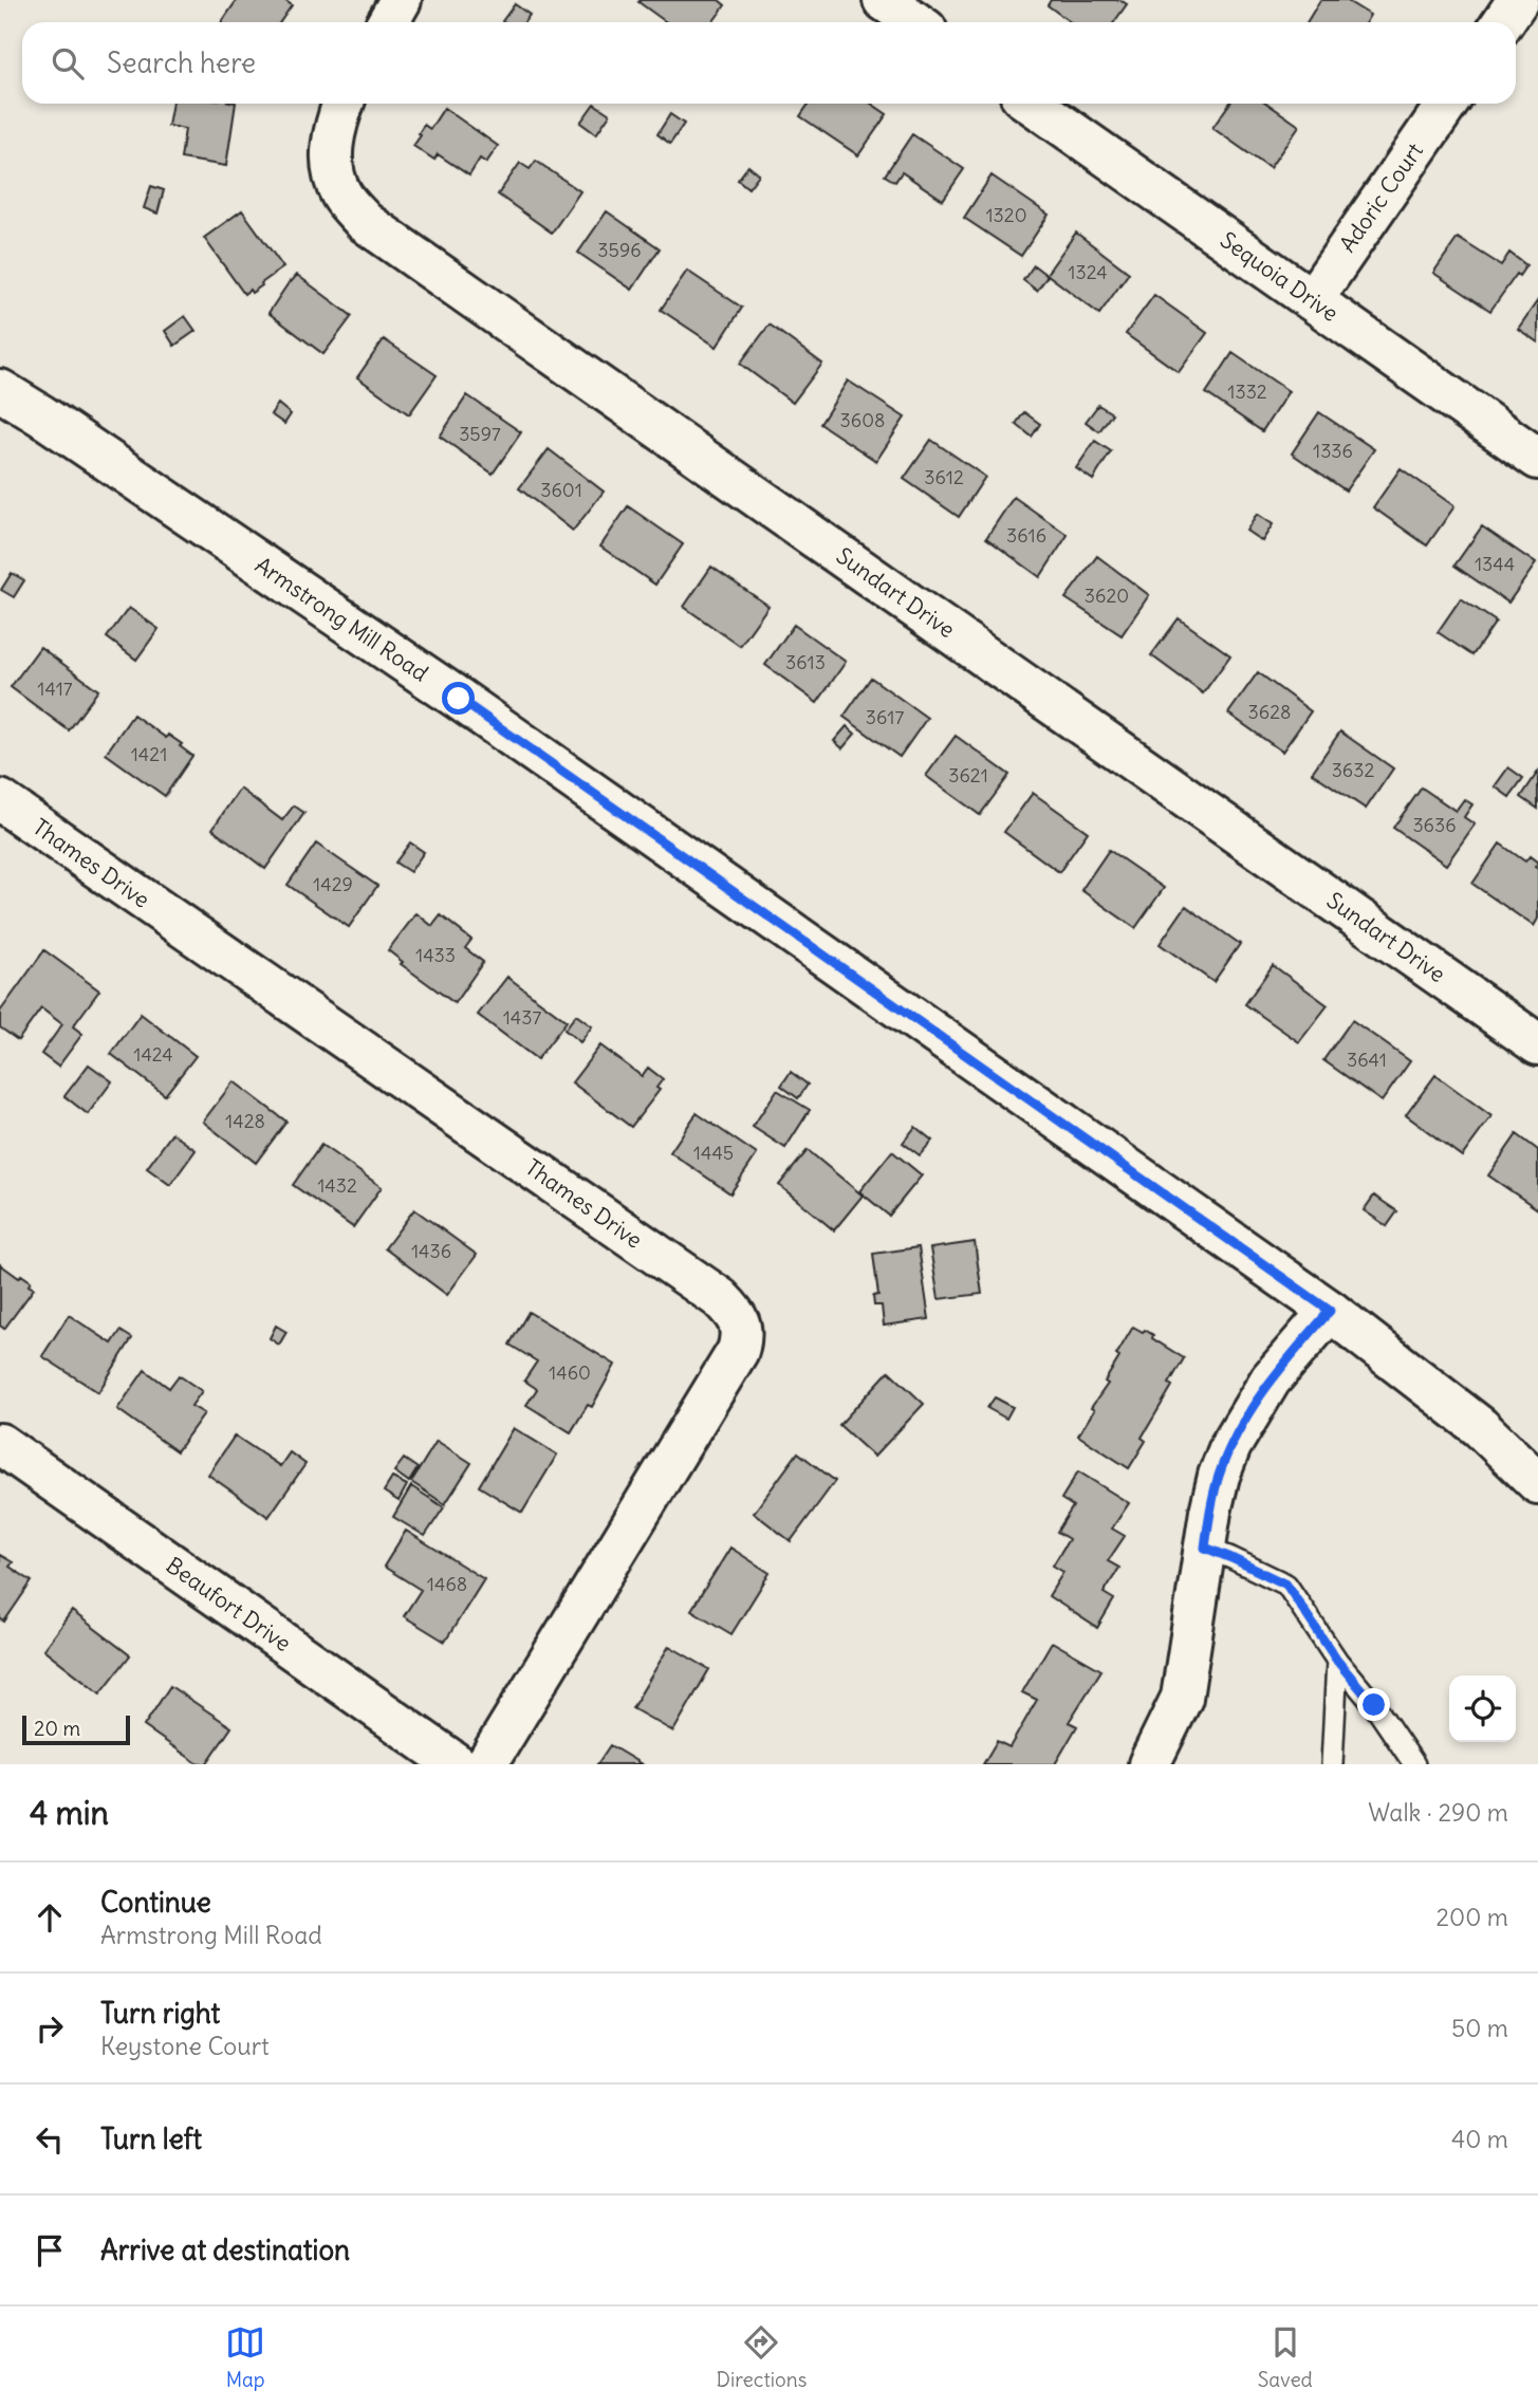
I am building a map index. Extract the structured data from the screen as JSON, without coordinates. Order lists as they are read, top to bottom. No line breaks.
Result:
{"streets":{"street":["Adoric Court","Sequoia Drive","Sundart Drive","Armstrong Mill Road","Thames Drive","Beaufort Drive"]},"crossings":[["Adoric Court","Sequoia Drive"]],"house_numbers":["1320","3596","1324","1332","3608","3597","1336","3612","3601","3616","1344","3620","3613","1417","3628","3617","1421","3632","3621","3636","1429","1433","1437","1424","3641","1428","1445","1432","1436","1460","1468"],"scale_bar":"20 m","page":{"search":"Search here","scale":"20 m","heading":["4 min","Walk · 290 m"],"list":[["Continue","Armstrong Mill Road","200 m"],["Turn right","Keystone Court","50 m"],["Turn left","40 m"],"Arrive at destination"],"nav":["Map","Directions","Saved"]}}
